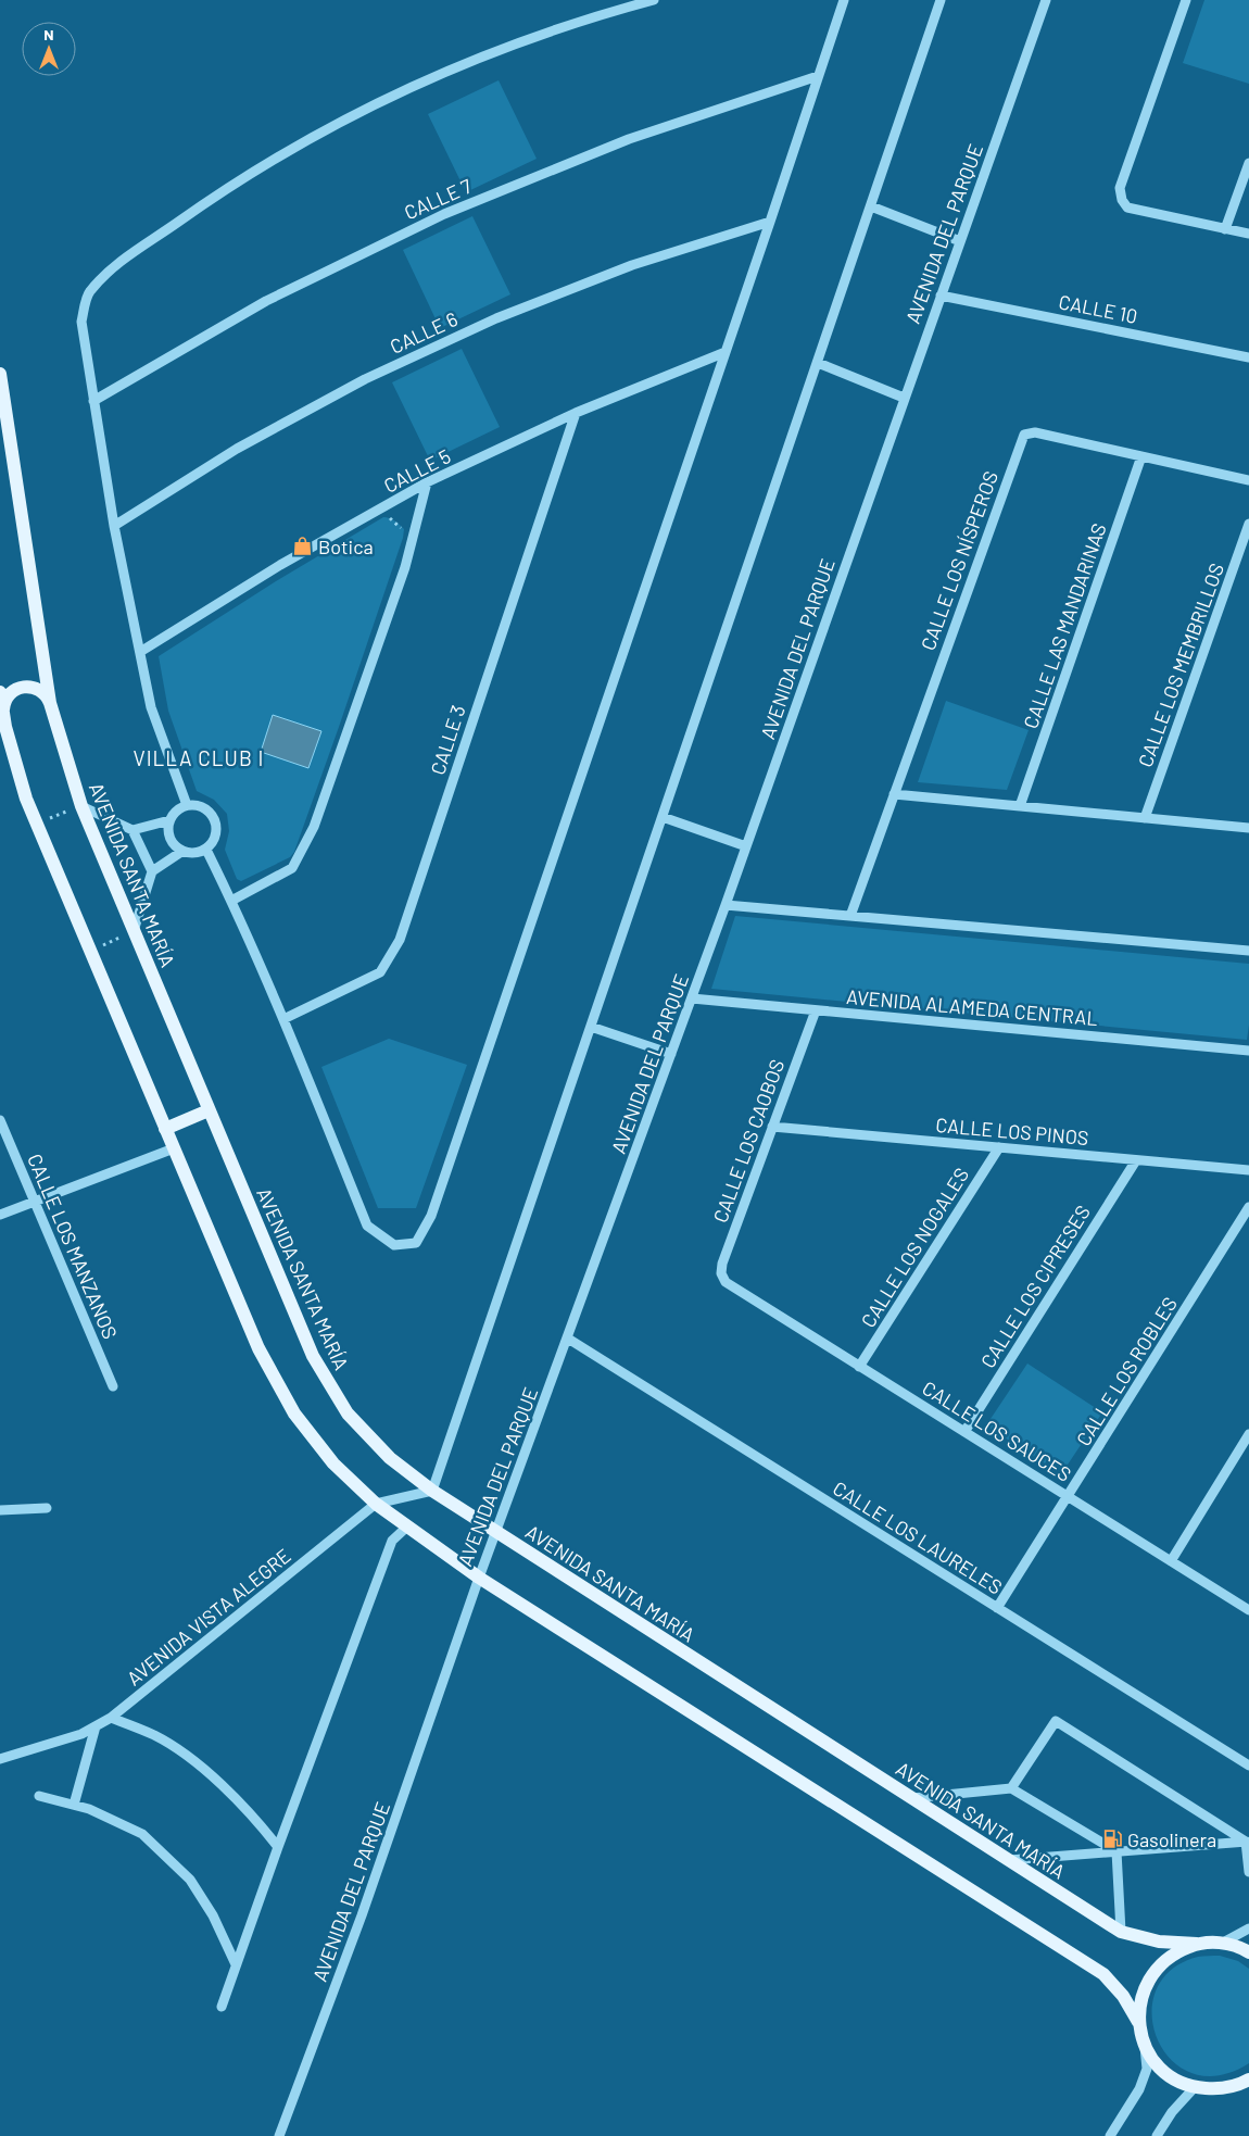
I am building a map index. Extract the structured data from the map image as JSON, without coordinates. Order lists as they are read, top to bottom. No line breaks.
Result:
{"streets":{"main road":["AVENIDA SANTA MARÍA"],"street":["CALLE 7","AVENIDA DEL PARQUE","CALLE 10","CALLE 6","CALLE 5","CALLE LOS NÍSPEROS","CALLE LAS MANDARINAS","CALLE LOS MEMBRILLOS","CALLE 3","AVENIDA ALAMEDA CENTRAL","CALLE LOS PINOS","CALLE LOS CAOBOS","CALLE LOS MANZANOS","CALLE LOS NOGALES","CALLE LOS CIPRESES","CALLE LOS ROBLES","CALLE LOS SAUCES","CALLE LOS LAURELES","AVENIDA VISTA ALEGRE"]},"crossings":[["AVENIDA DEL PARQUE","CALLE 10"],["AVENIDA DEL PARQUE","AVENIDA SANTA MARÍA"],["AVENIDA DEL PARQUE","AVENIDA ALAMEDA CENTRAL"],["AVENIDA DEL PARQUE","CALLE LOS LAURELES"],["CALLE 5","CALLE 3"],["CALLE LOS NÍSPEROS","CALLE LAS MANDARINAS"],["AVENIDA SANTA MARÍA","AVENIDA VISTA ALEGRE"],["AVENIDA ALAMEDA CENTRAL","CALLE LOS CAOBOS"],["CALLE LOS PINOS","CALLE LOS CAOBOS"],["CALLE LOS PINOS","CALLE LOS NOGALES"],["CALLE LOS PINOS","CALLE LOS CIPRESES"],["CALLE LOS CAOBOS","CALLE LOS SAUCES"],["CALLE LOS NOGALES","CALLE LOS SAUCES"],["CALLE LOS CIPRESES","CALLE LOS SAUCES"],["CALLE LOS ROBLES","CALLE LOS SAUCES"],["CALLE LOS ROBLES","CALLE LOS LAURELES"]],"districts":["VILLA CLUB I"],"places":{"shop":["Botica"],"fuel station":["Gasolinera"]},"north":"top"}
